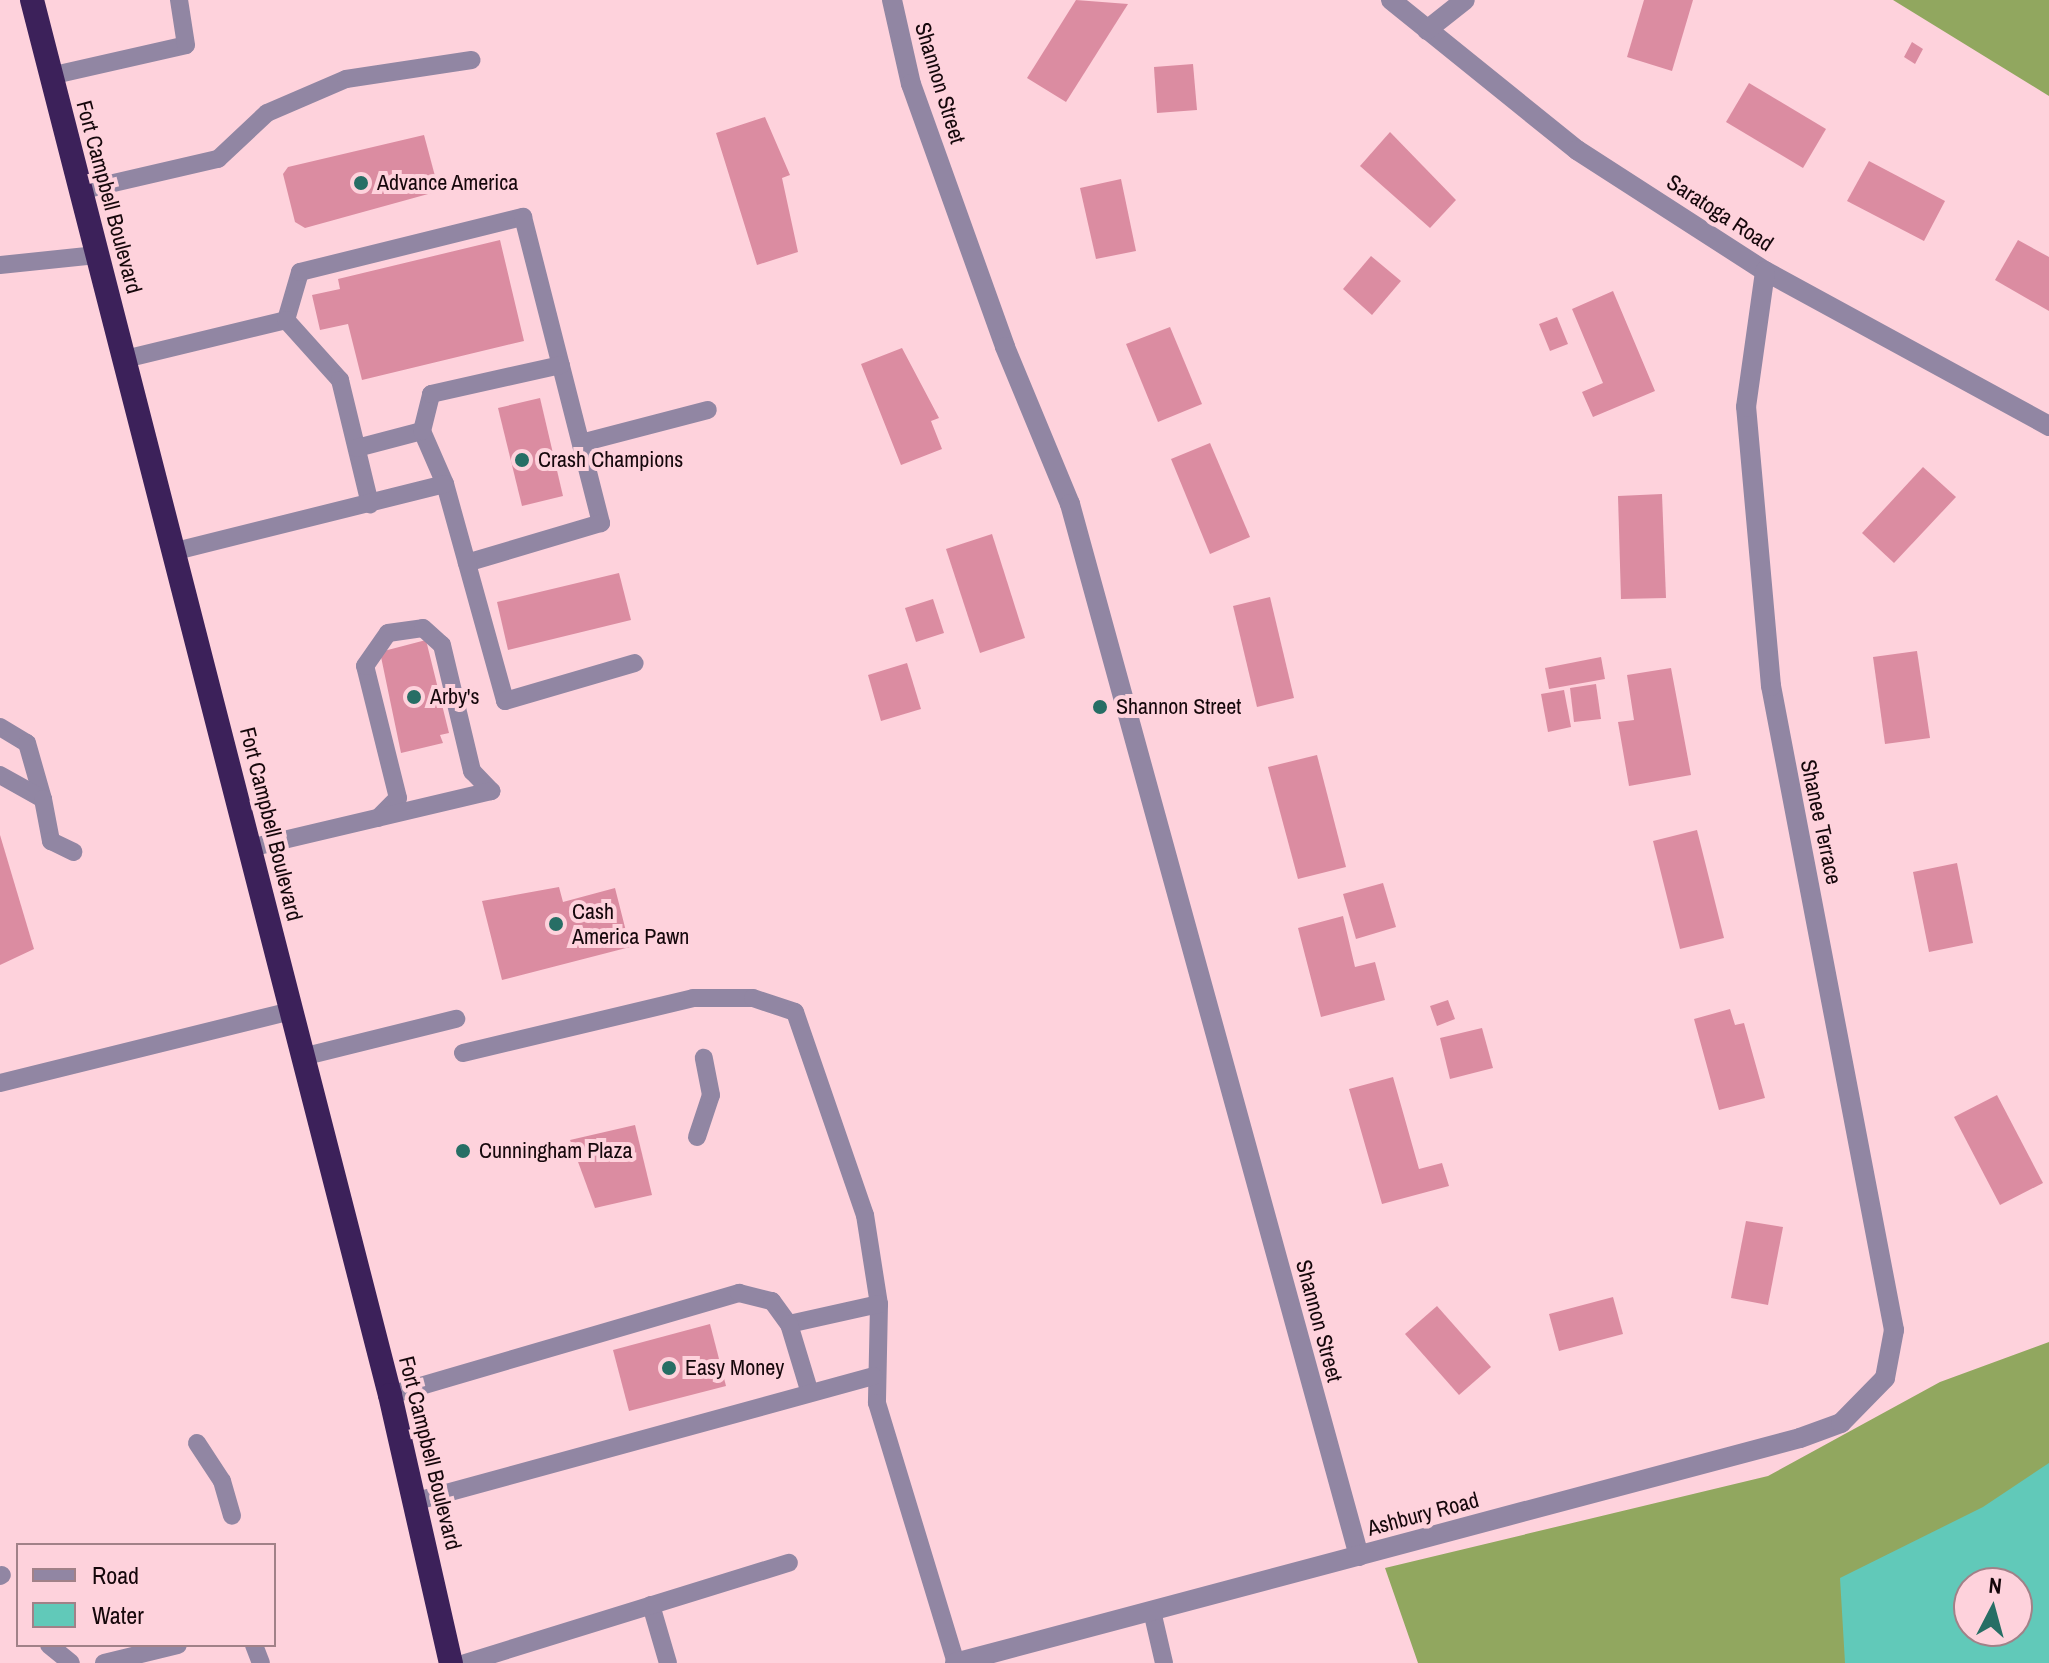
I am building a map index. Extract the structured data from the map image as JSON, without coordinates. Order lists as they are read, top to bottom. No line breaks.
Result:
{"streets":{"highway":["Fort Campbell Boulevard"],"street":["Shannon Street","Saratoga Road","Shanee Terrace","Ashbury Road"]},"crossings":[["Shannon Street","Ashbury Road"],["Saratoga Road","Shanee Terrace"],["Shanee Terrace","Ashbury Road"]],"places":["Advance America","Crash Champions","Arby's","Shannon Street","Cash America Pawn","Cunningham Plaza","Easy Money"],"legend":["Road","Water"],"north":"top"}
